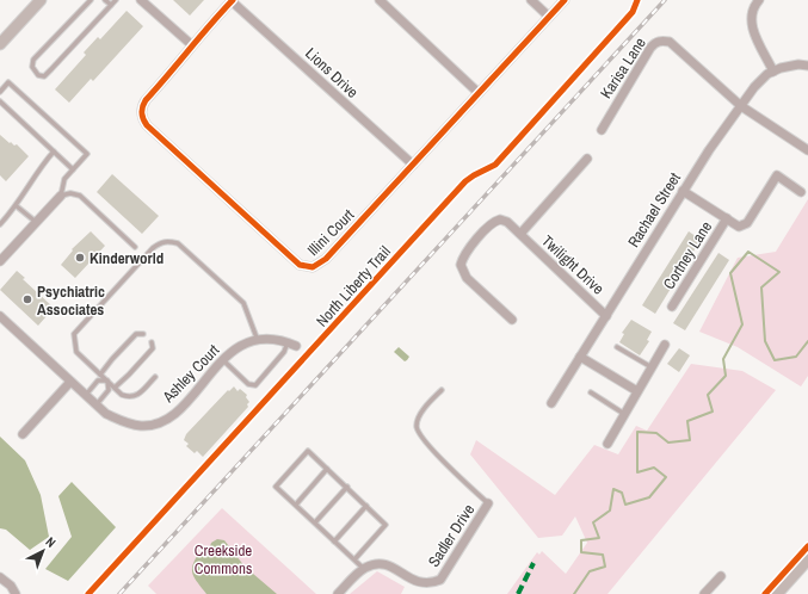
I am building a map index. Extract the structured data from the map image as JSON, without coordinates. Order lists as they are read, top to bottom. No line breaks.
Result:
{"streets":{"street":["Karisa Lane","Lions Drive","Rachael Street","Illini Court","Cortney Lane","Twilight Drive","Ashley Court","Sadler Drive"],"cycle path":["North Liberty Trail"]},"crossings":[["Karisa Lane","Rachael Street"],["Lions Drive","Illini Court"],["Rachael Street","Cortney Lane"],["Rachael Street","Twilight Drive"]],"parks":["Creekside Commons"],"places":["Kinderworld","Psychiatric Associates"],"north":"top right"}
